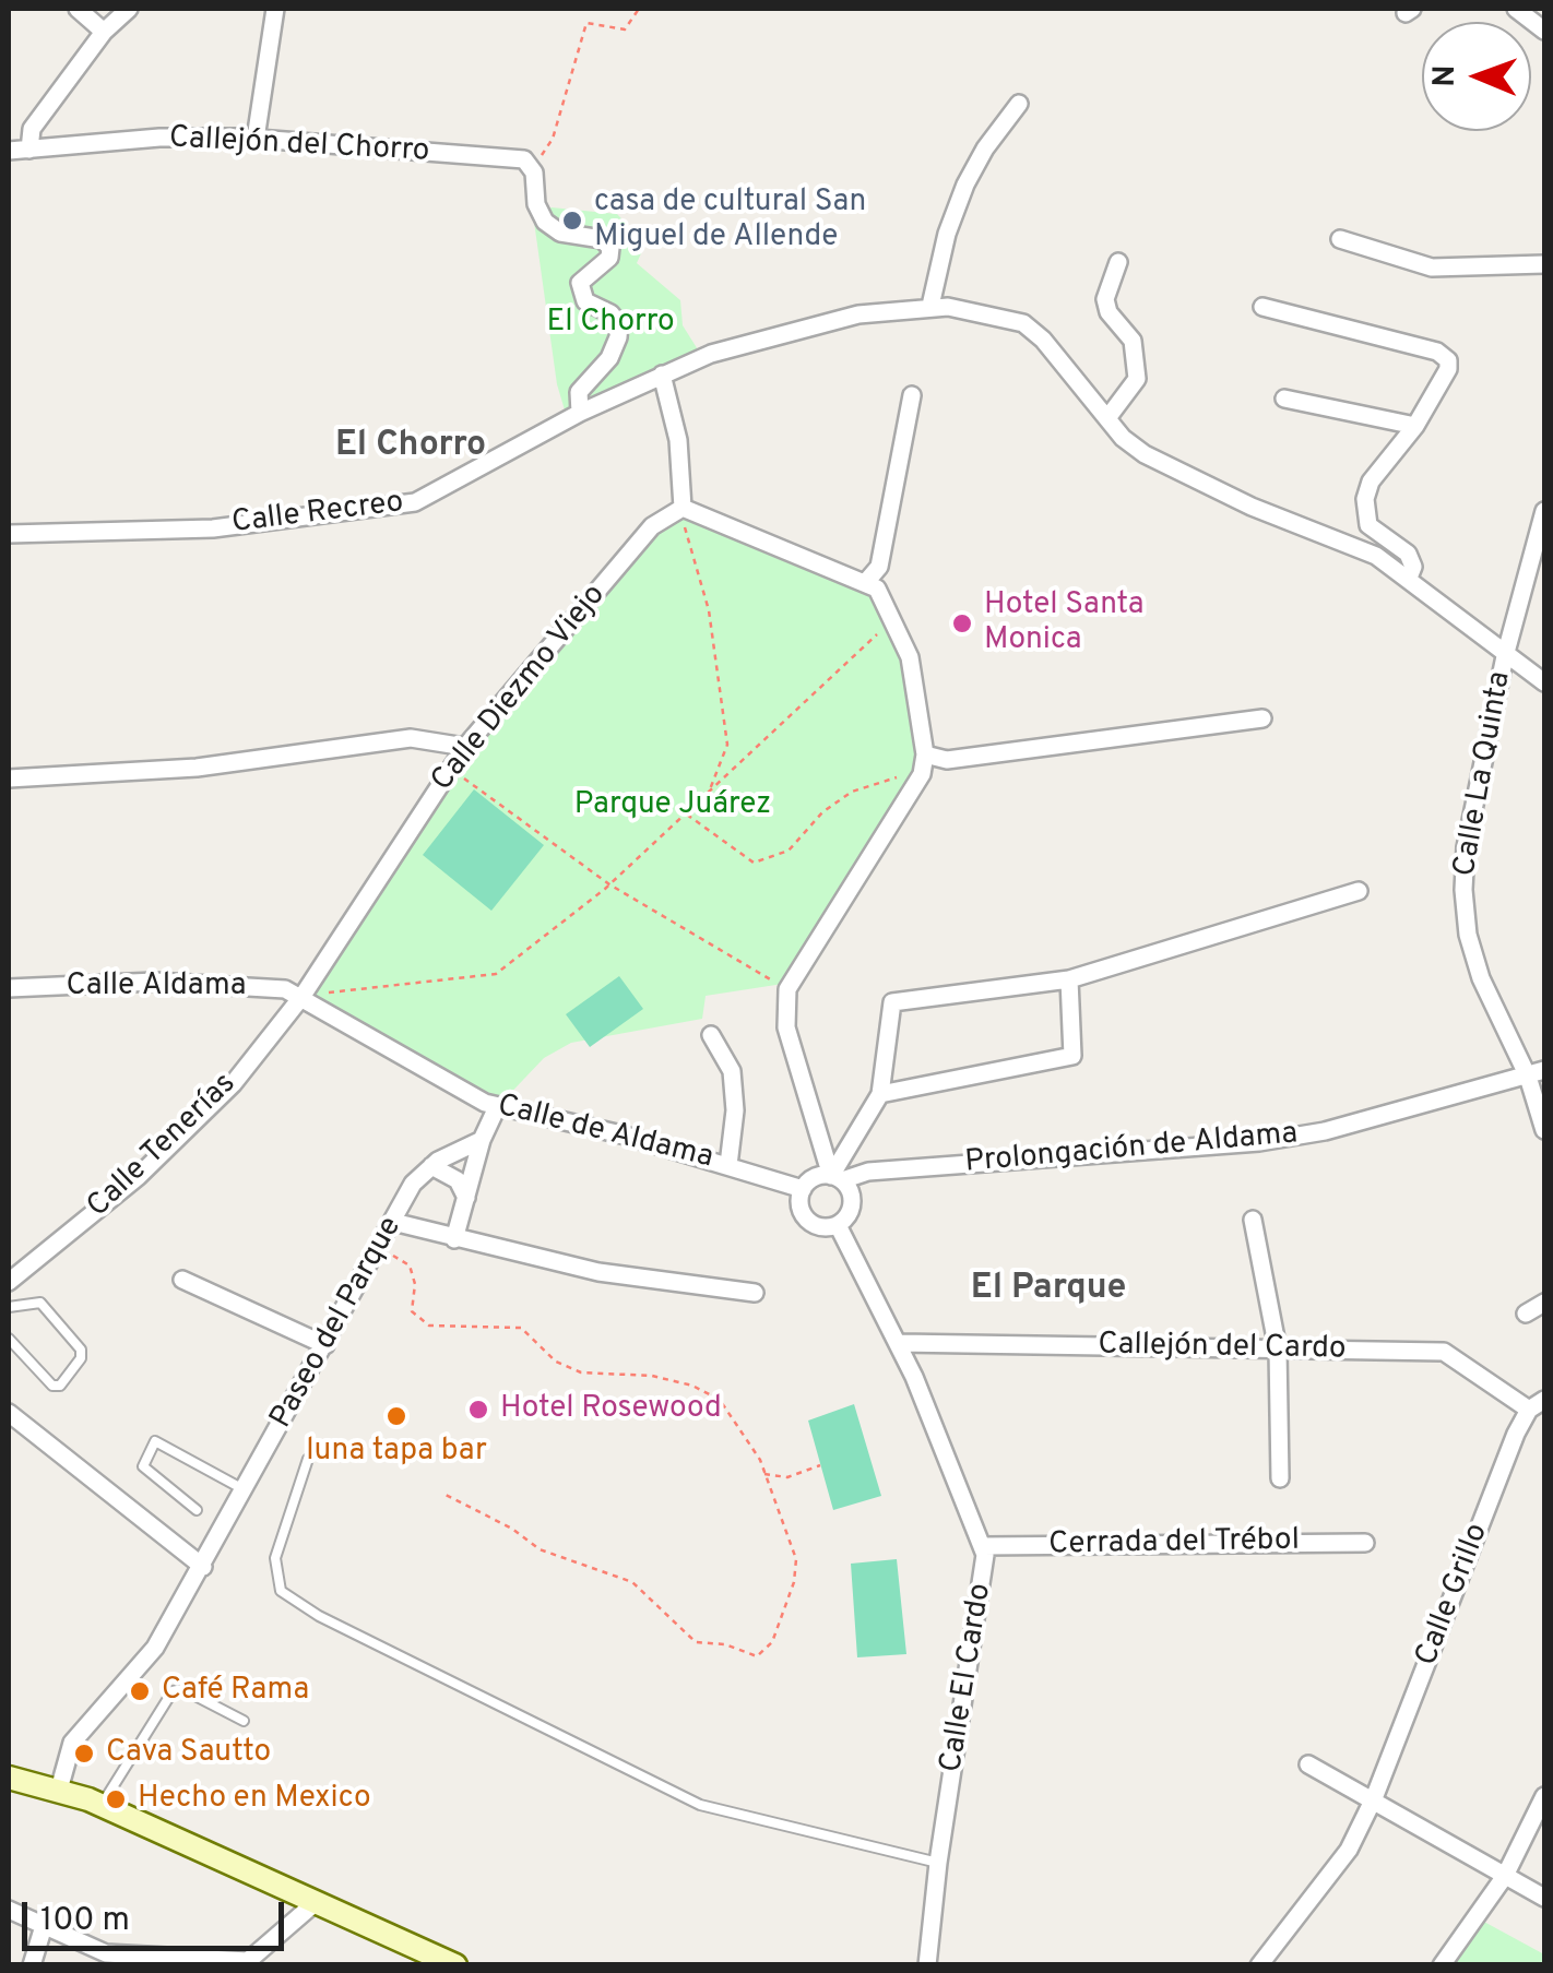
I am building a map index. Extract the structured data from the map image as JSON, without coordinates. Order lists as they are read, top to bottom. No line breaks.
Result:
{"streets":{"street":["Callejón del Chorro","Calle Recreo","Calle Diezmo Viejo","Calle La Quinta","Calle Aldama","Calle de Aldama","Calle Tenerías","Prolongación de Aldama","Paseo del Parque","Callejón del Cardo","Cerrada del Trébol","Calle Grillo","Calle El Cardo"]},"crossings":[["Calle Diezmo Viejo","Calle Aldama"],["Calle Diezmo Viejo","Calle de Aldama"],["Calle Diezmo Viejo","Calle Tenerías"],["Calle La Quinta","Prolongación de Aldama"],["Calle Aldama","Calle de Aldama"],["Calle Aldama","Calle Tenerías"],["Calle de Aldama","Calle Tenerías"],["Calle de Aldama","Prolongación de Aldama"],["Calle de Aldama","Calle El Cardo"],["Prolongación de Aldama","Calle El Cardo"],["Callejón del Cardo","Calle Grillo"],["Callejón del Cardo","Calle El Cardo"],["Cerrada del Trébol","Calle El Cardo"]],"districts":["El Chorro","El Parque"],"parks":["El Chorro","Parque Juárez"],"places":["casa de cultural San Miguel de Allende","Hotel Santa Monica","Hotel Rosewood","luna tapa bar","Café Rama","Cava Sautto","Hecho en Mexico"],"scale_bar":"100 m","north":"left"}
